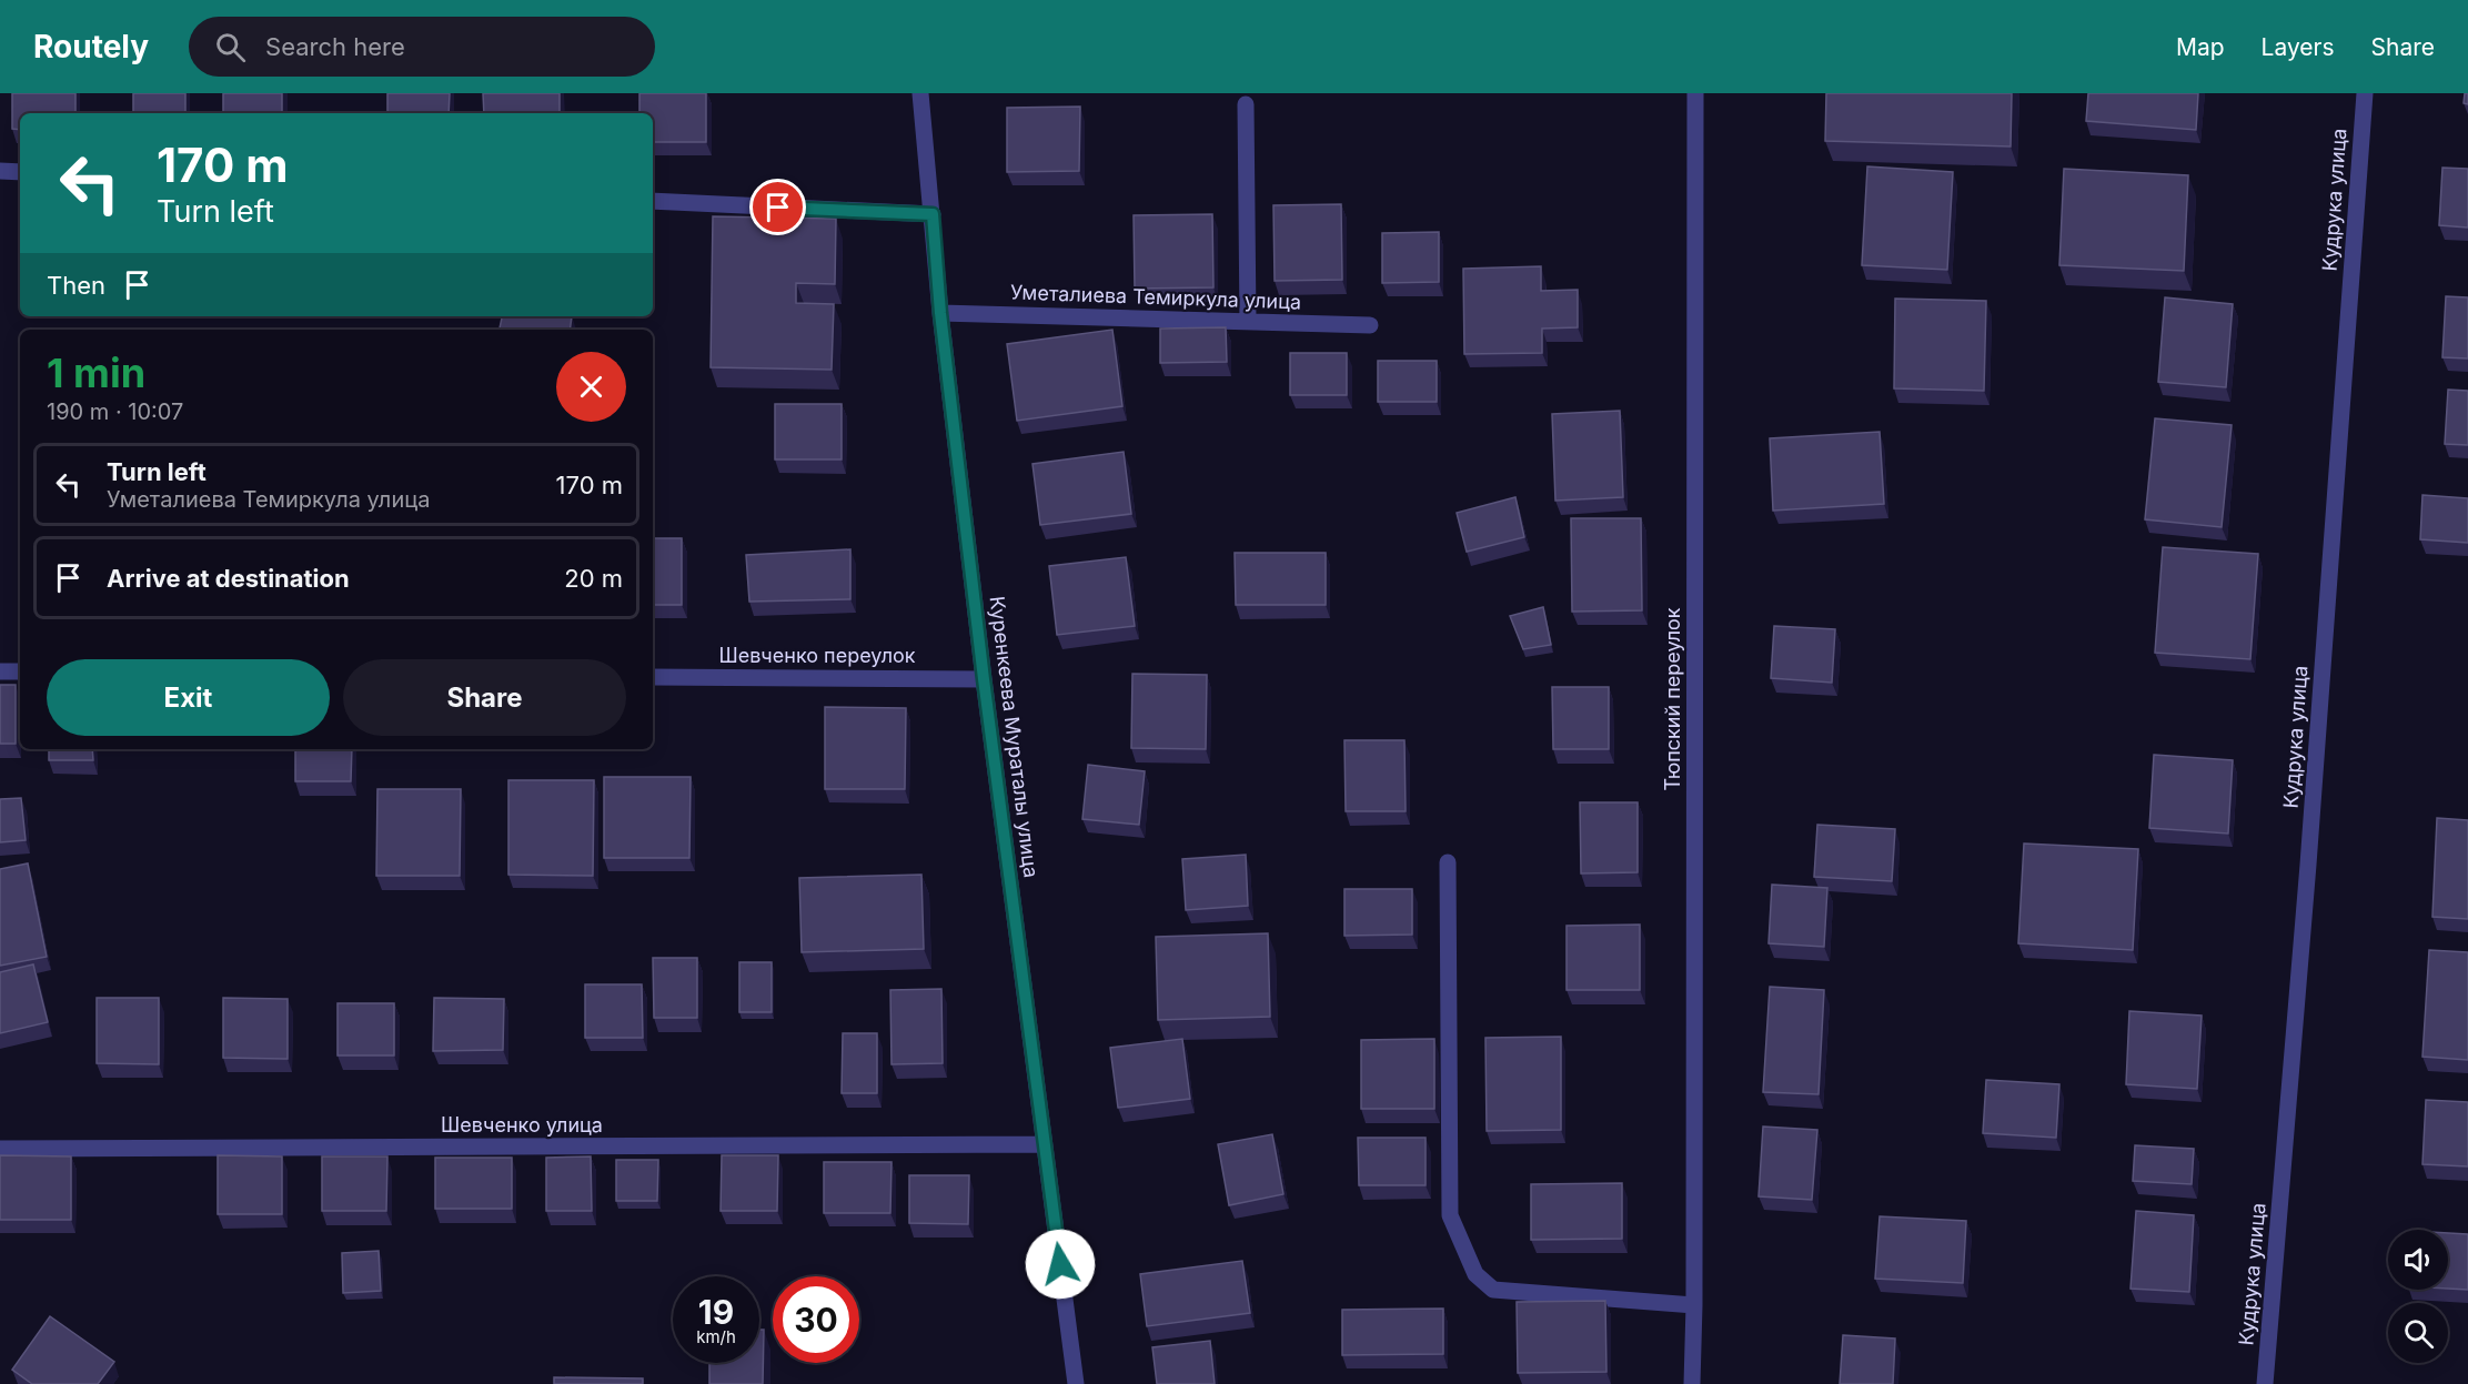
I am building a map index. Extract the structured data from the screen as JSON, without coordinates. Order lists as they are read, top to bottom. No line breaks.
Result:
{"streets":{"street":["Кудрука улица","Уметалиева Темиркула улица","Шевченко переулок","Тюпский переулок","Куренкеева Мураталы улица","Шевченко улица"]},"crossings":[["Уметалиева Темиркула улица","Куренкеева Мураталы улица"],["Шевченко переулок","Куренкеева Мураталы улица"],["Куренкеева Мураталы улица","Шевченко улица"]],"page":{"header":"Routely","search":"Search here","nav":["Map","Layers","Share"],"turn":["170 m","Turn left"],"then":"Then","heading":["1 min","190 m · 10:07"],"list":[{"name":"Turn left","note":"Уметалиева Темиркула улица","value":"170 m"},{"name":"Arrive at destination","value":"20 m"}],"buttons":["Exit","Share"],"speed":"19 km/h","limit":"30"}}
